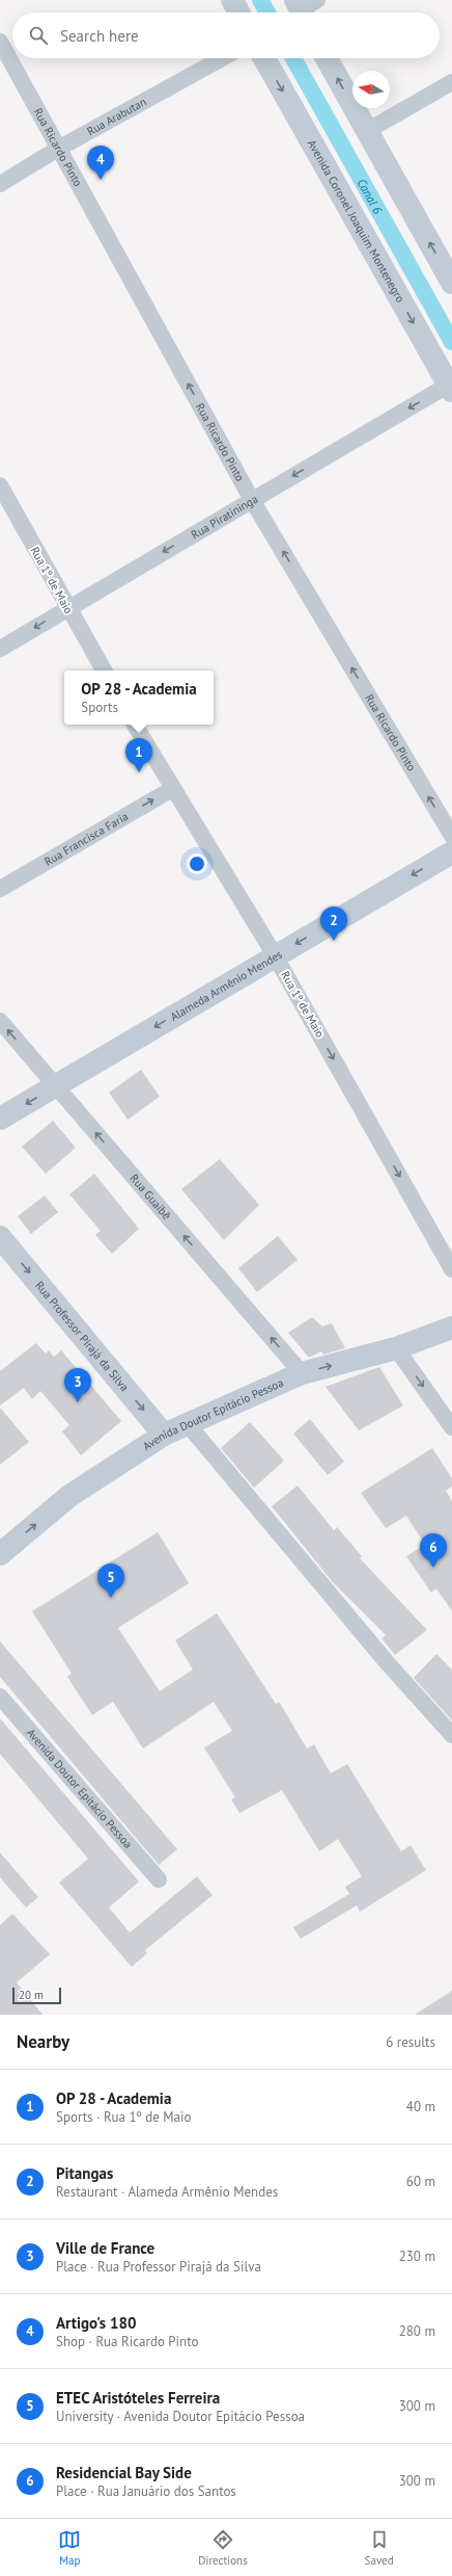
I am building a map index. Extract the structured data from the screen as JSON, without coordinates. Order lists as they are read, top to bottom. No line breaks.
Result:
{"streets":{"main road":["Avenida Coronel Joaquim Montenegro","Alameda Armênio Mendes","Rua Professor Pirajá da Silva","Avenida Doutor Epitácio Pessoa"],"street":["Rua Arabutan","Rua Ricardo Pinto","Rua Piratininga","Rua 1º de Maio","Rua Francisca Faria","Rua Guaíbê"]},"crossings":[["Rua Arabutan","Rua Ricardo Pinto"],["Rua Ricardo Pinto","Rua Piratininga"],["Avenida Coronel Joaquim Montenegro","Rua Piratininga"],["Rua Piratininga","Rua 1º de Maio"],["Rua 1º de Maio","Rua Francisca Faria"],["Rua 1º de Maio","Alameda Armênio Mendes"],["Alameda Armênio Mendes","Rua Guaíbê"],["Rua Guaíbê","Avenida Doutor Epitácio Pessoa"],["Rua Professor Pirajá da Silva","Avenida Doutor Epitácio Pessoa"]],"one_way":["Rua Ricardo Pinto","Rua Piratininga","Rua 1º de Maio","Rua Francisca Faria","Alameda Armênio Mendes","Rua Guaíbê","Rua Professor Pirajá da Silva","Avenida Doutor Epitácio Pessoa"],"water":["Canal 6"],"scale_bar":"20 m","north":"left","page":{"search":"Search here","pins":["4","1","2","3","6","5"],"popup":["OP 28 - Academia","Sports"],"scale":"20 m","heading":["Nearby","6 results"],"list":[{"mark":"1","name":"OP 28 - Academia","note":"Sports · Rua 1º de Maio","value":"40 m"},{"mark":"2","name":"Pitangas","note":"Restaurant · Alameda Armênio Mendes","value":"60 m"},{"mark":"3","name":"Ville de France","note":"Place · Rua Professor Pirajá da Silva","value":"230 m"},{"mark":"4","name":"Artigo's 180","note":"Shop · Rua Ricardo Pinto","value":"280 m"},{"mark":"5","name":"ETEC Aristóteles Ferreira","note":"University · Avenida Doutor Epitácio Pessoa","value":"300 m"},{"mark":"6","name":"Residencial Bay Side","note":"Place · Rua Januário dos Santos","value":"300 m"}],"nav":["Map","Directions","Saved"]}}
